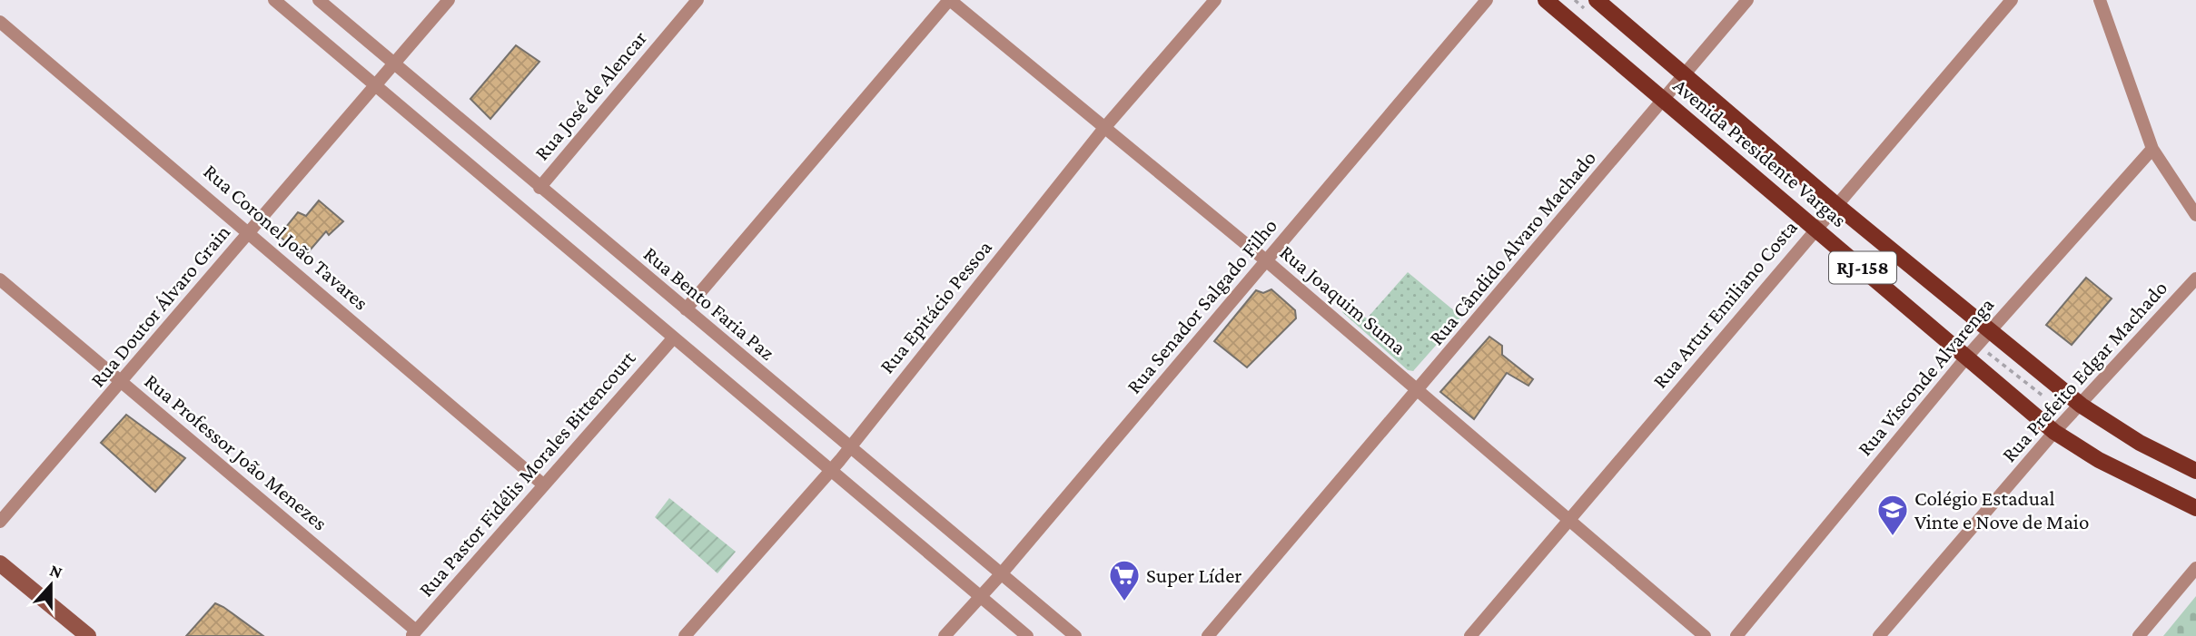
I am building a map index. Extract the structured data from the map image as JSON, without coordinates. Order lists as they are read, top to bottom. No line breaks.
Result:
{"streets":{"main road":["Avenida Presidente Vargas","RJ-158"],"street":["Rua José de Alencar","Rua Coronel João Tavares","Rua Cândido Alvaro Machado","Rua Joaquim Suma","Rua Bento Faria Paz","Rua Artur Emiliano Costa","Rua Doutor Álvaro Grain","Rua Senador Salgado Filho","Rua Epitácio Pessoa","Rua Prefeito Edgar Machado","Rua Visconde Alvarenga","Rua Professor João Menezes","Rua Pastor Fidélis Morales Bittencourt"]},"crossings":[["Rua José de Alencar","Rua Bento Faria Paz"],["Avenida Presidente Vargas","Rua Cândido Alvaro Machado"],["Avenida Presidente Vargas","Rua Artur Emiliano Costa"],["Avenida Presidente Vargas","Rua Prefeito Edgar Machado"],["Avenida Presidente Vargas","Rua Visconde Alvarenga"],["Rua Coronel João Tavares","Rua Doutor Álvaro Grain"],["Rua Coronel João Tavares","Rua Pastor Fidélis Morales Bittencourt"],["Rua Cândido Alvaro Machado","Rua Joaquim Suma"],["Rua Joaquim Suma","Rua Artur Emiliano Costa"],["Rua Joaquim Suma","Rua Senador Salgado Filho"],["Rua Joaquim Suma","Rua Epitácio Pessoa"],["Rua Bento Faria Paz","Rua Doutor Álvaro Grain"],["Rua Bento Faria Paz","Rua Senador Salgado Filho"],["Rua Bento Faria Paz","Rua Epitácio Pessoa"],["Rua Doutor Álvaro Grain","Rua Professor João Menezes"],["Rua Professor João Menezes","Rua Pastor Fidélis Morales Bittencourt"]],"places":{"school or university":["Colégio Estadual Vinte e Nove de Maio"],"supermarket":["Super Líder"]},"north":"top"}
